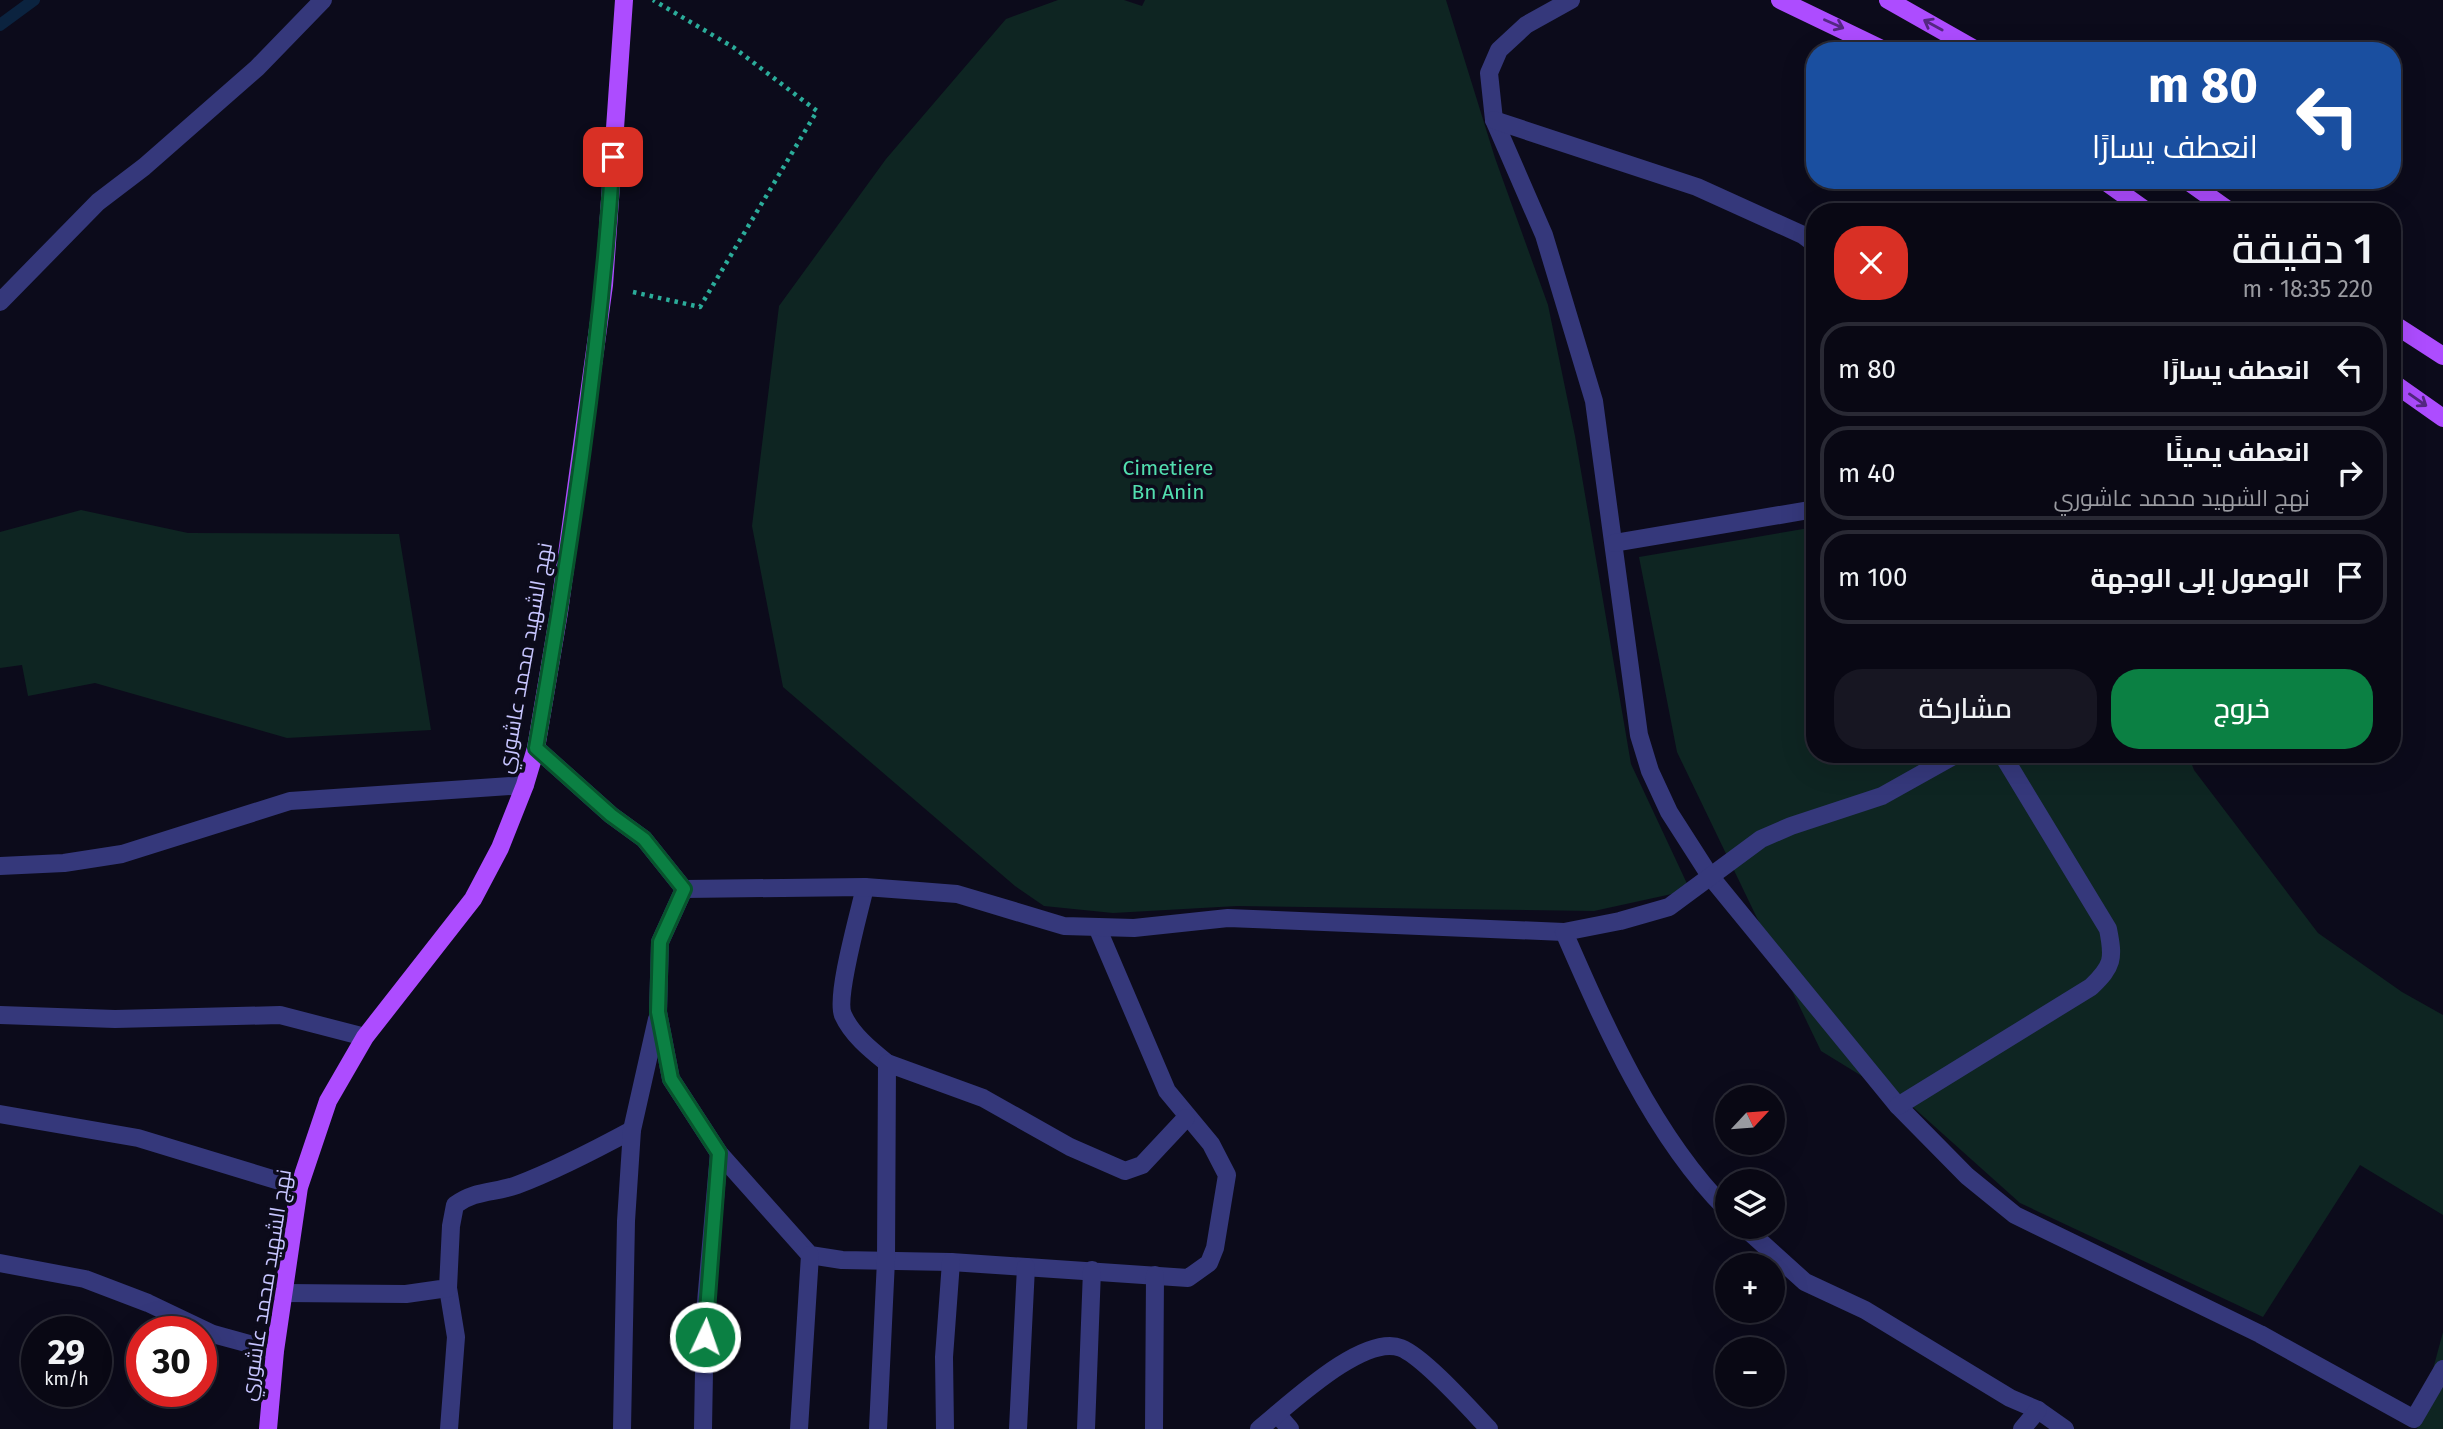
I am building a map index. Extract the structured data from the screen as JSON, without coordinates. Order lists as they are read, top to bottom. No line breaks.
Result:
{"streets":{"main road":["نهج الشهيد محمد عاشوري"]},"parks":["Cimetiere Bn Anin"],"north":"top right","page":{"turn":["80 m","انعطف يسارًا"],"heading":["1 دقيقة","220 m · 18:35"],"list":[{"name":"انعطف يسارًا","value":"80 m"},{"name":"انعطف يمينًا","note":"نهج الشهيد محمد عاشوري","value":"40 m"},{"name":"الوصول إلى الوجهة","value":"100 m"}],"buttons":["خروج","مشاركة"],"map_buttons":["+","−"],"speed":"29 km/h","limit":"30"}}
